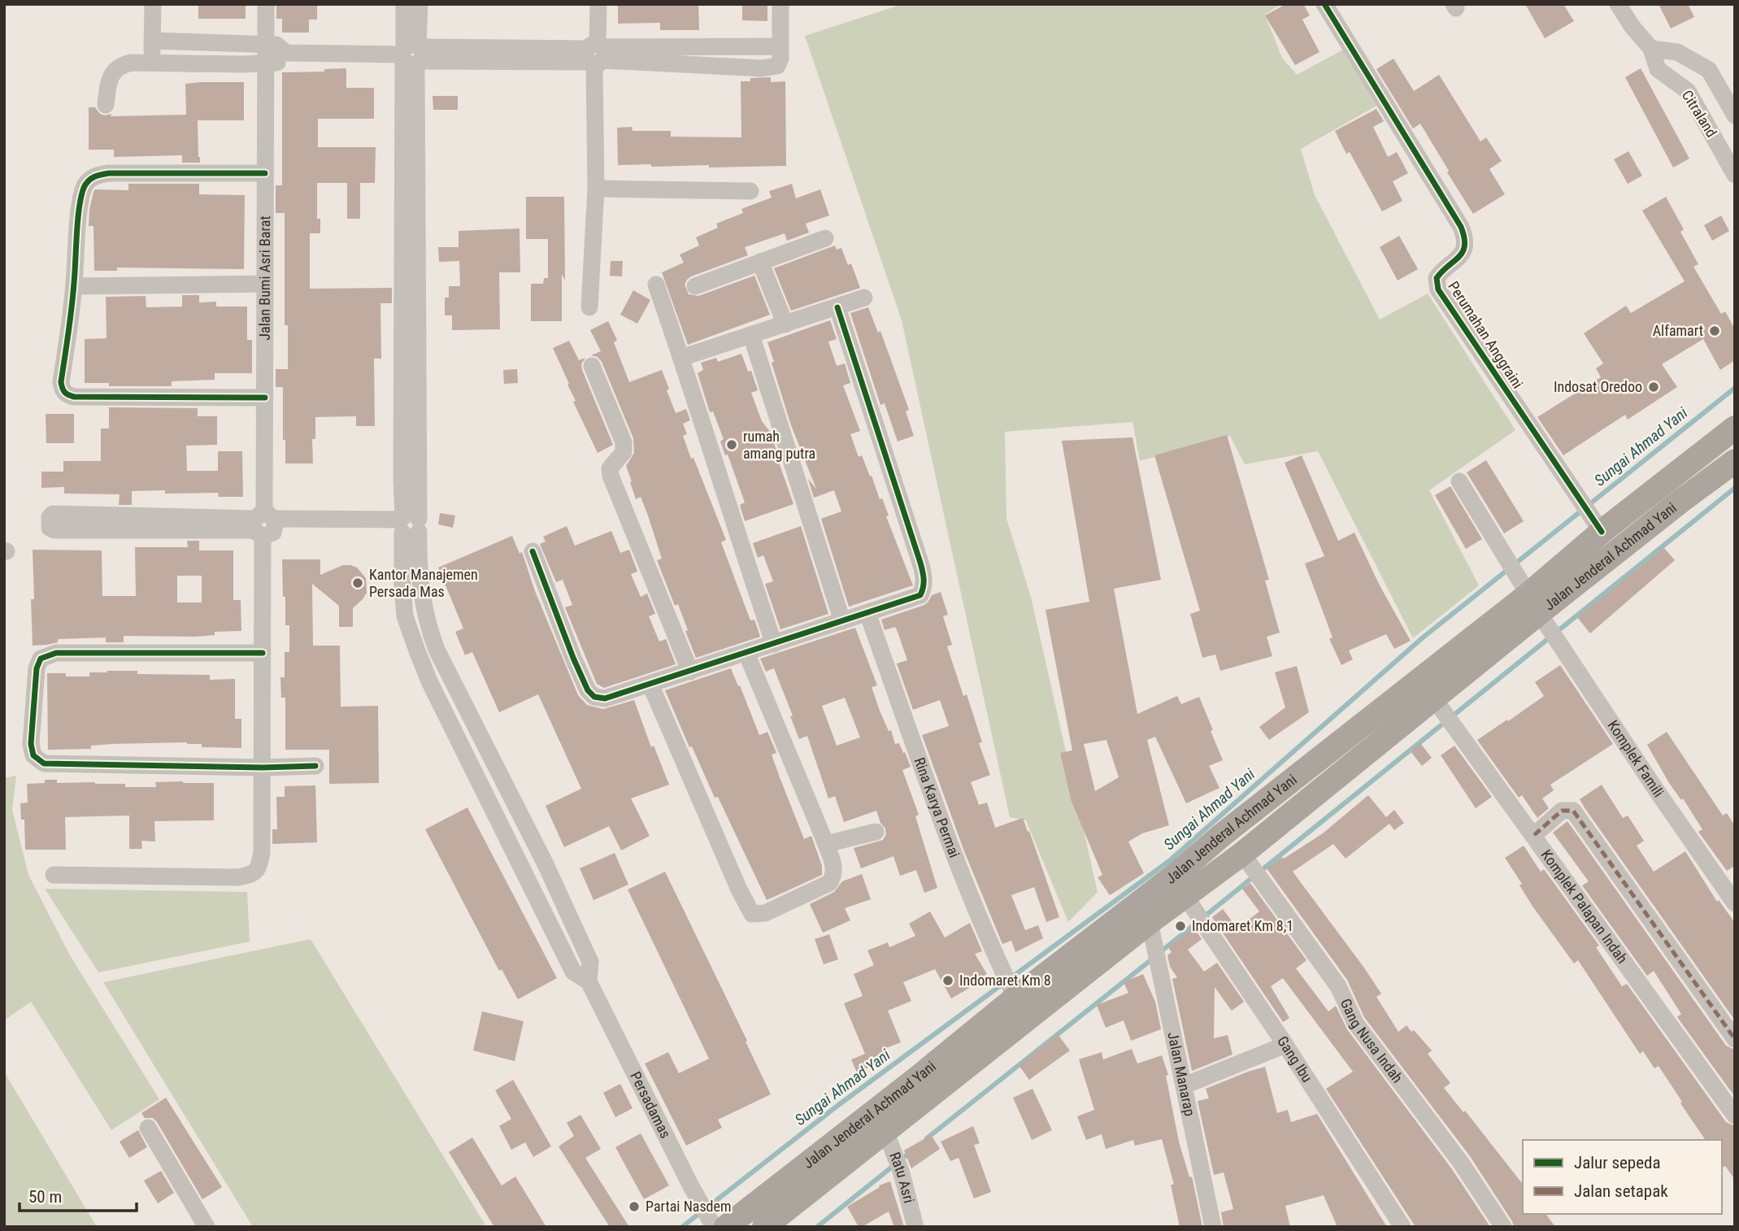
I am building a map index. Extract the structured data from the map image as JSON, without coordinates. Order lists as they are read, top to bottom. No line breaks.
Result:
{"streets":{"highway":["Jalan Jenderal Achmad Yani"],"street":["Citraland","Jalan Bumi Asri Barat","Perumahan Anggraini","Komplek Famili","Rina Karya Permai","Komplek Palapan Indah","Gang Nusa Indah","Gang Ibu","Jalan Manarap","Persadamas","Ratu Asri"]},"crossings":[["Perumahan Anggraini","Jalan Jenderal Achmad Yani"],["Jalan Jenderal Achmad Yani","Komplek Famili"],["Jalan Jenderal Achmad Yani","Rina Karya Permai"],["Jalan Jenderal Achmad Yani","Komplek Palapan Indah"],["Jalan Jenderal Achmad Yani","Gang Nusa Indah"],["Jalan Jenderal Achmad Yani","Gang Ibu"],["Jalan Jenderal Achmad Yani","Jalan Manarap"],["Jalan Jenderal Achmad Yani","Ratu Asri"]],"water":["Sungai Ahmad Yani"],"places":["Alfamart","Indosat Oredoo","rumah amang putra","Kantor Manajemen Persada Mas","Indomaret Km 8,1","Indomaret Km 8","Partai Nasdem"],"legend":["Jalur sepeda","Jalan setapak"],"scale_bar":"50 m"}
